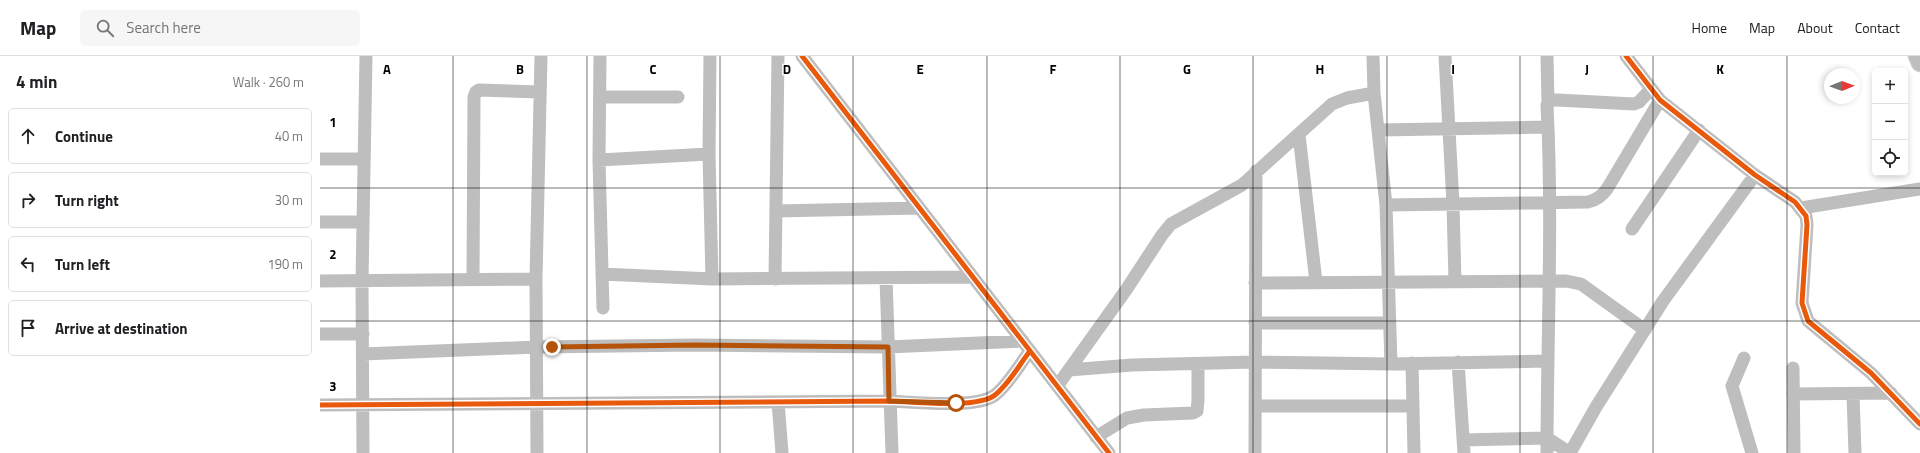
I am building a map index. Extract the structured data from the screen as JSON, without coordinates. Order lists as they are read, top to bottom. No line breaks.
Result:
{"north":"right","page":{"header":"Map","search":"Search here","nav":["Home","Map","About","Contact"],"heading":["4 min","Walk · 260 m"],"map_buttons":["+","−"],"list":[["Continue","40 m"],["Turn right","30 m"],["Turn left","190 m"],"Arrive at destination"]},"grid":{"columns":["A","B","C","D","E","F","G","H","I","J","K"],"rows":["1","2","3"]}}
